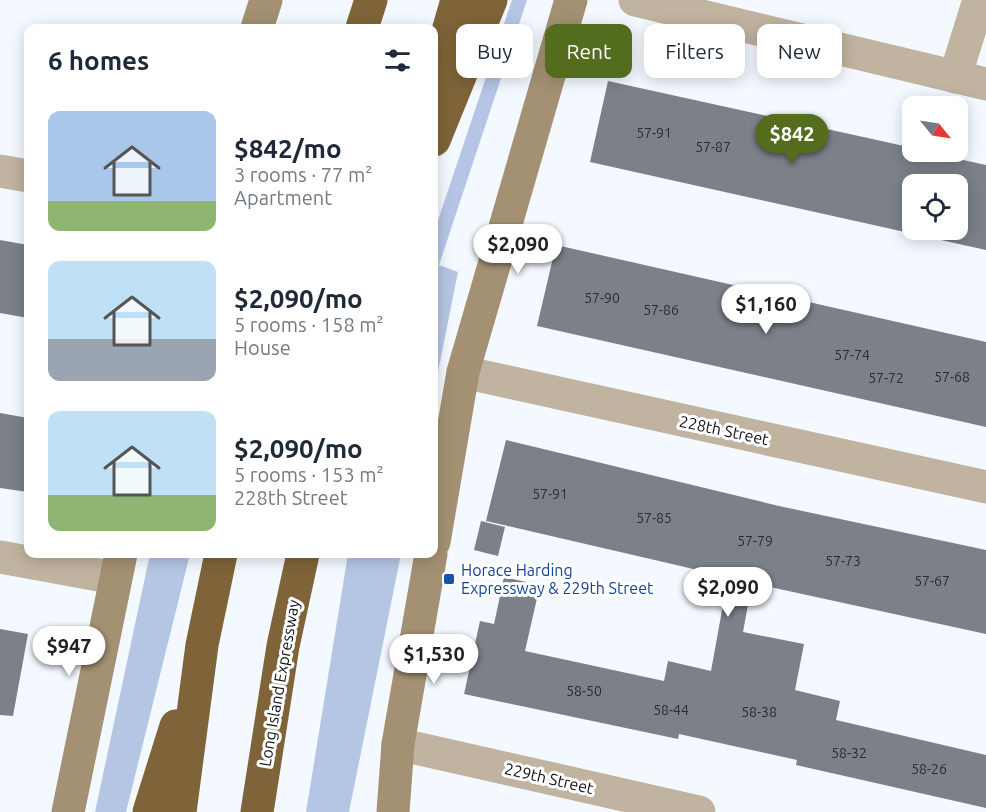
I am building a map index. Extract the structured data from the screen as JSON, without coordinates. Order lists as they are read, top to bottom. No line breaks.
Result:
{"streets":{"highway":["Long Island Expressway"],"street":["228th Street","229th Street"]},"places":{"transit":["Horace Harding Expressway & 229th Street"]},"house_numbers":["57-91","57-87","57-90","57-86","57-74","57-68","57-72","57-91","57-85","57-79","57-73","57-67","58-50","58-44","58-38","58-32","58-26"],"north":"bottom right","page":{"chip":["Buy","Rent","Filters","New"],"heading":"6 homes","list":[{"name":"$842/mo","note":"3 rooms · 77 m² · Apartment"},{"name":"$2,090/mo","note":"5 rooms · 158 m² · House"},{"name":"$2,090/mo","note":"5 rooms · 153 m² · 228th Street"}],"price":["$842","$2,090","$1,160","$2,090","$947","$1,530"]}}
